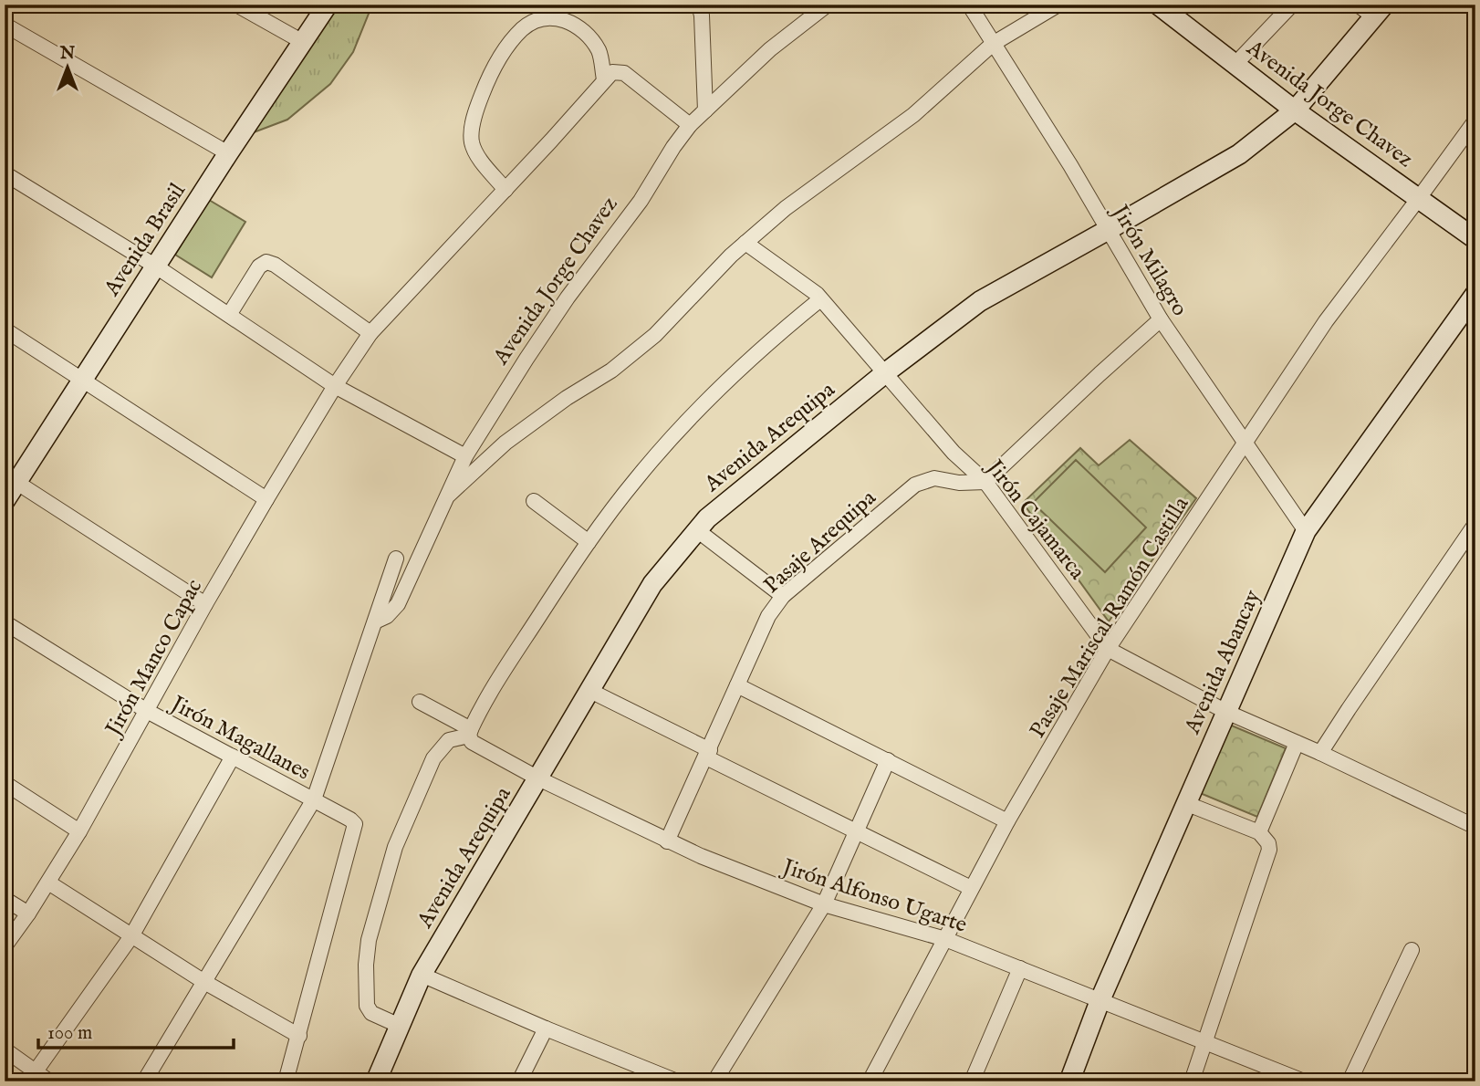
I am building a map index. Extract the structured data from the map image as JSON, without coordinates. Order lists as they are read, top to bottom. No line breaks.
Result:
{"streets":{"street":["Avenida Jorge Chavez","Avenida Brasil","Jirón Milagro","Avenida Arequipa","Jirón Cajamarca","Pasaje Arequipa","Pasaje Mariscal Ramón Castilla","Jirón Manco Capac","Avenida Abancay","Jirón Magallanes","Jirón Alfonso Ugarte"]},"crossings":[["Avenida Jorge Chavez","Avenida Arequipa"],["Avenida Jorge Chavez","Pasaje Mariscal Ramón Castilla"],["Jirón Milagro","Avenida Arequipa"],["Jirón Milagro","Pasaje Mariscal Ramón Castilla"],["Jirón Milagro","Avenida Abancay"],["Avenida Arequipa","Jirón Cajamarca"],["Avenida Arequipa","Jirón Alfonso Ugarte"],["Jirón Cajamarca","Pasaje Arequipa"],["Jirón Cajamarca","Pasaje Mariscal Ramón Castilla"],["Jirón Cajamarca","Avenida Abancay"],["Pasaje Arequipa","Jirón Alfonso Ugarte"],["Pasaje Mariscal Ramón Castilla","Jirón Alfonso Ugarte"],["Jirón Manco Capac","Jirón Magallanes"],["Avenida Abancay","Jirón Alfonso Ugarte"]],"scale_bar":"100 m","north":"top"}
